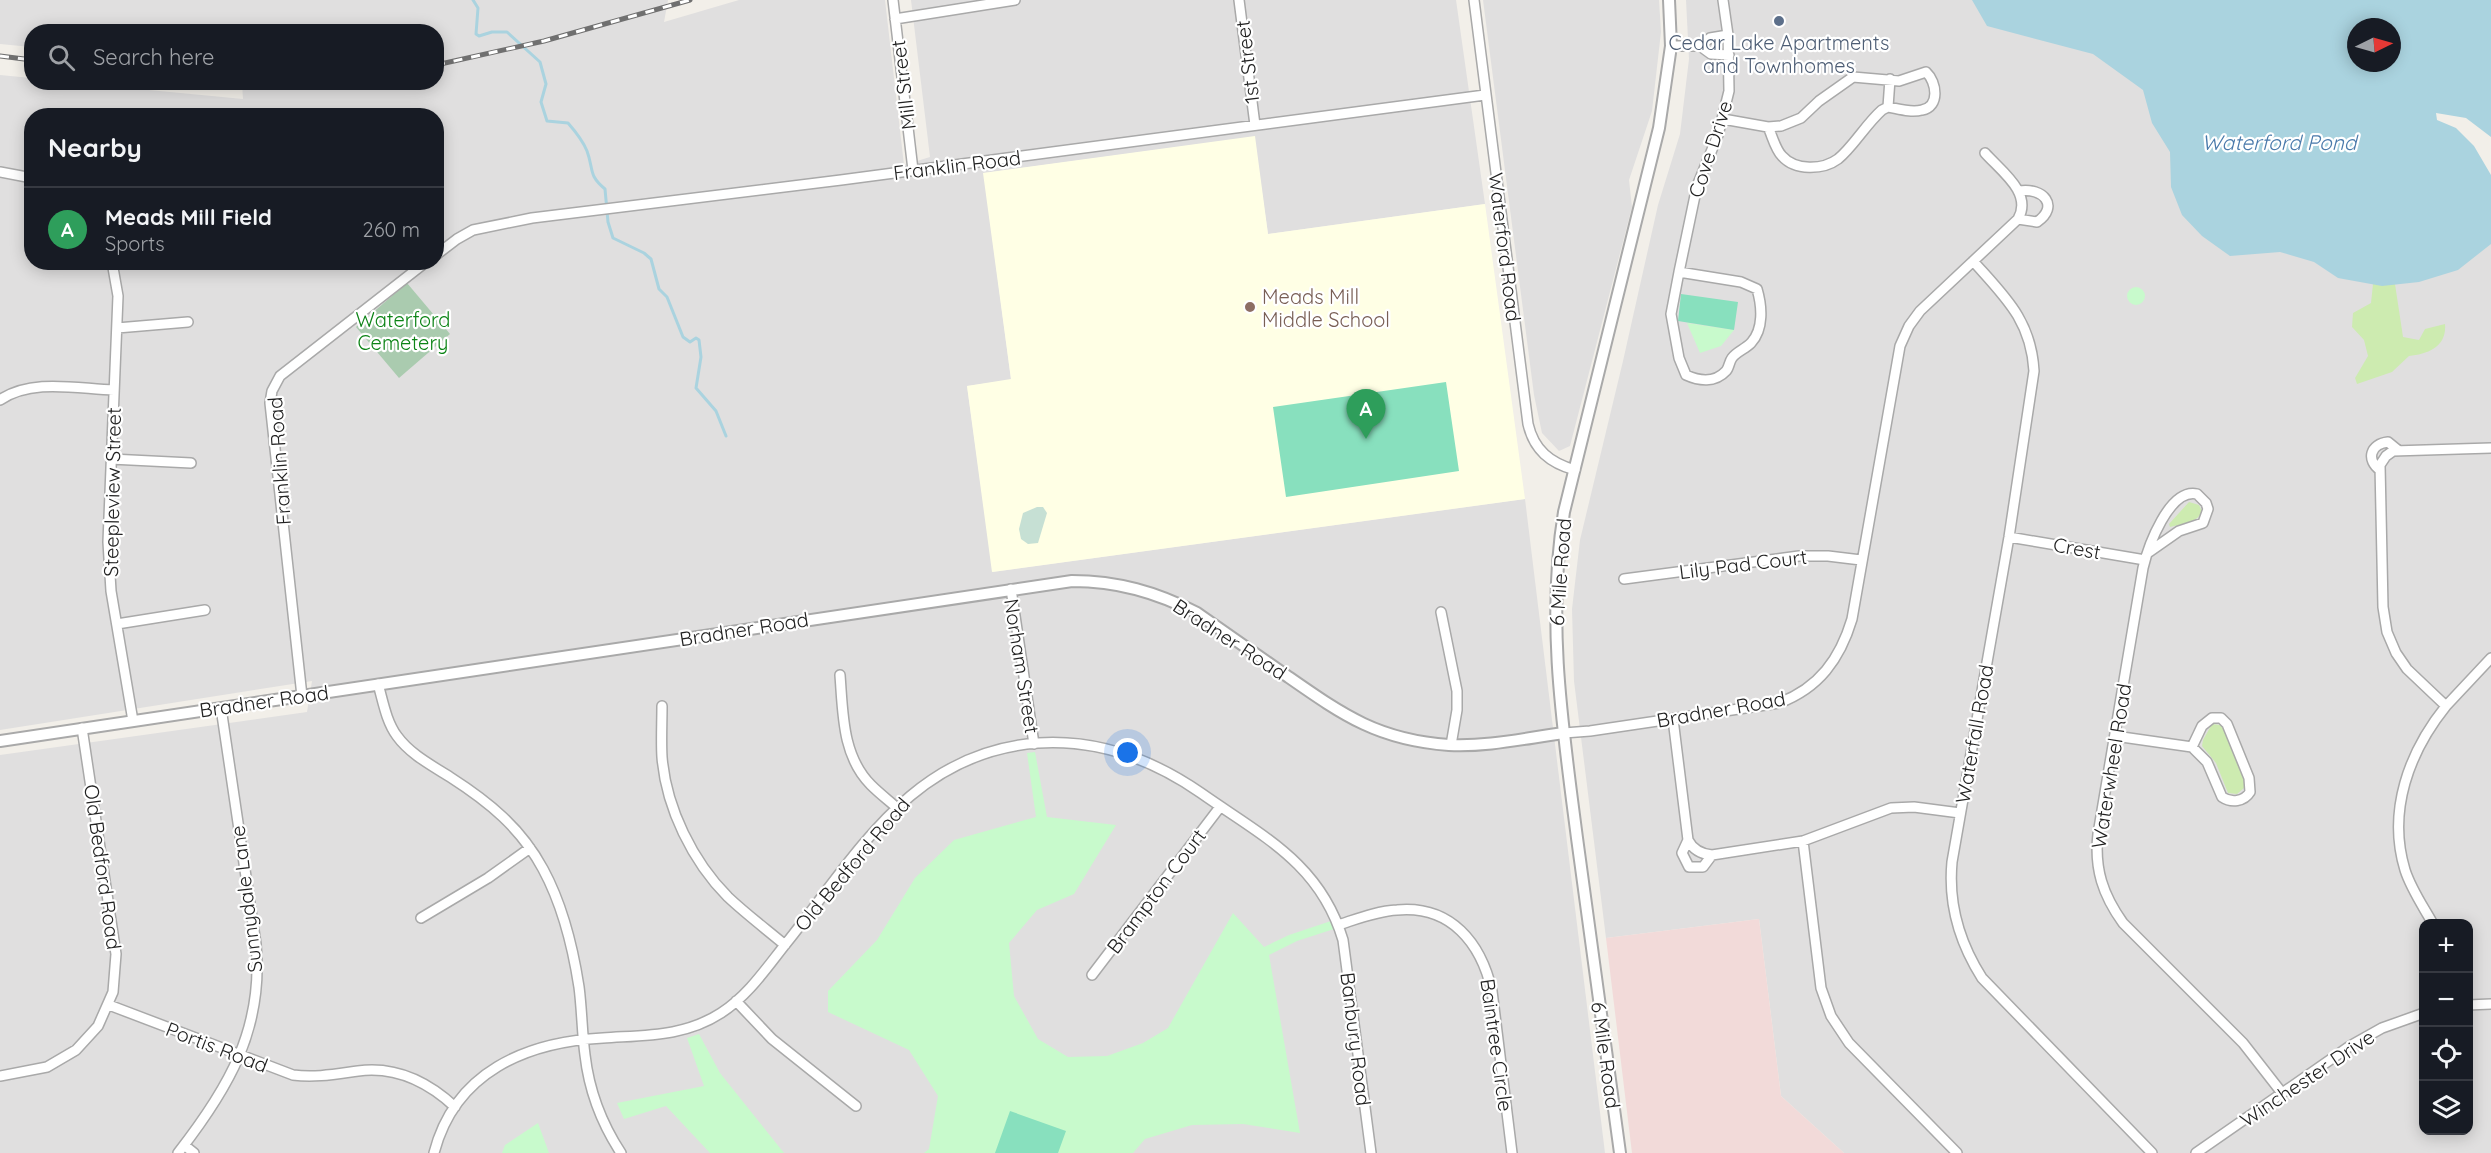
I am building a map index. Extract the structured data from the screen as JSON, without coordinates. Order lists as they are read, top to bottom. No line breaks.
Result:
{"streets":{"street":["1st Street","Mill Street","Cove Drive","Franklin Road","Waterford Road","Steepleview Street","Crest","Lily Pad Court","6 Mile Road","Bradner Road","Norham Street","Waterfall Road","Waterwheel Road","Old Bedford Road","Brampton Court","Sunnydale Lane","Banbury Road","Baintree Circle","Portis Road","Winchester Drive"]},"crossings":[["1st Street","Franklin Road"],["Mill Street","Franklin Road"],["Franklin Road","Waterford Road"],["Franklin Road","Bradner Road"],["Waterford Road","6 Mile Road"],["Steepleview Street","Bradner Road"],["Crest","Waterfall Road"],["Crest","Waterwheel Road"],["Lily Pad Court","Bradner Road"],["6 Mile Road","Bradner Road"],["Bradner Road","Norham Street"],["Bradner Road","Waterfall Road"],["Bradner Road","Old Bedford Road"],["Bradner Road","Sunnydale Lane"],["Norham Street","Old Bedford Road"],["Waterwheel Road","Winchester Drive"],["Old Bedford Road","Brampton Court"],["Old Bedford Road","Banbury Road"],["Old Bedford Road","Baintree Circle"],["Old Bedford Road","Portis Road"],["Sunnydale Lane","Portis Road"],["Banbury Road","Baintree Circle"]],"water":["Waterford Pond"],"parks":["Waterford Cemetery"],"places":["Cedar Lake Apartments and Townhomes","Meads Mill Middle School"],"north":"right","page":{"search":"Search here","heading":"Nearby","list":[{"mark":"A","name":"Meads Mill Field","note":"Sports","value":"260 m"}],"pins":"A","map_buttons":["+","−"]}}
